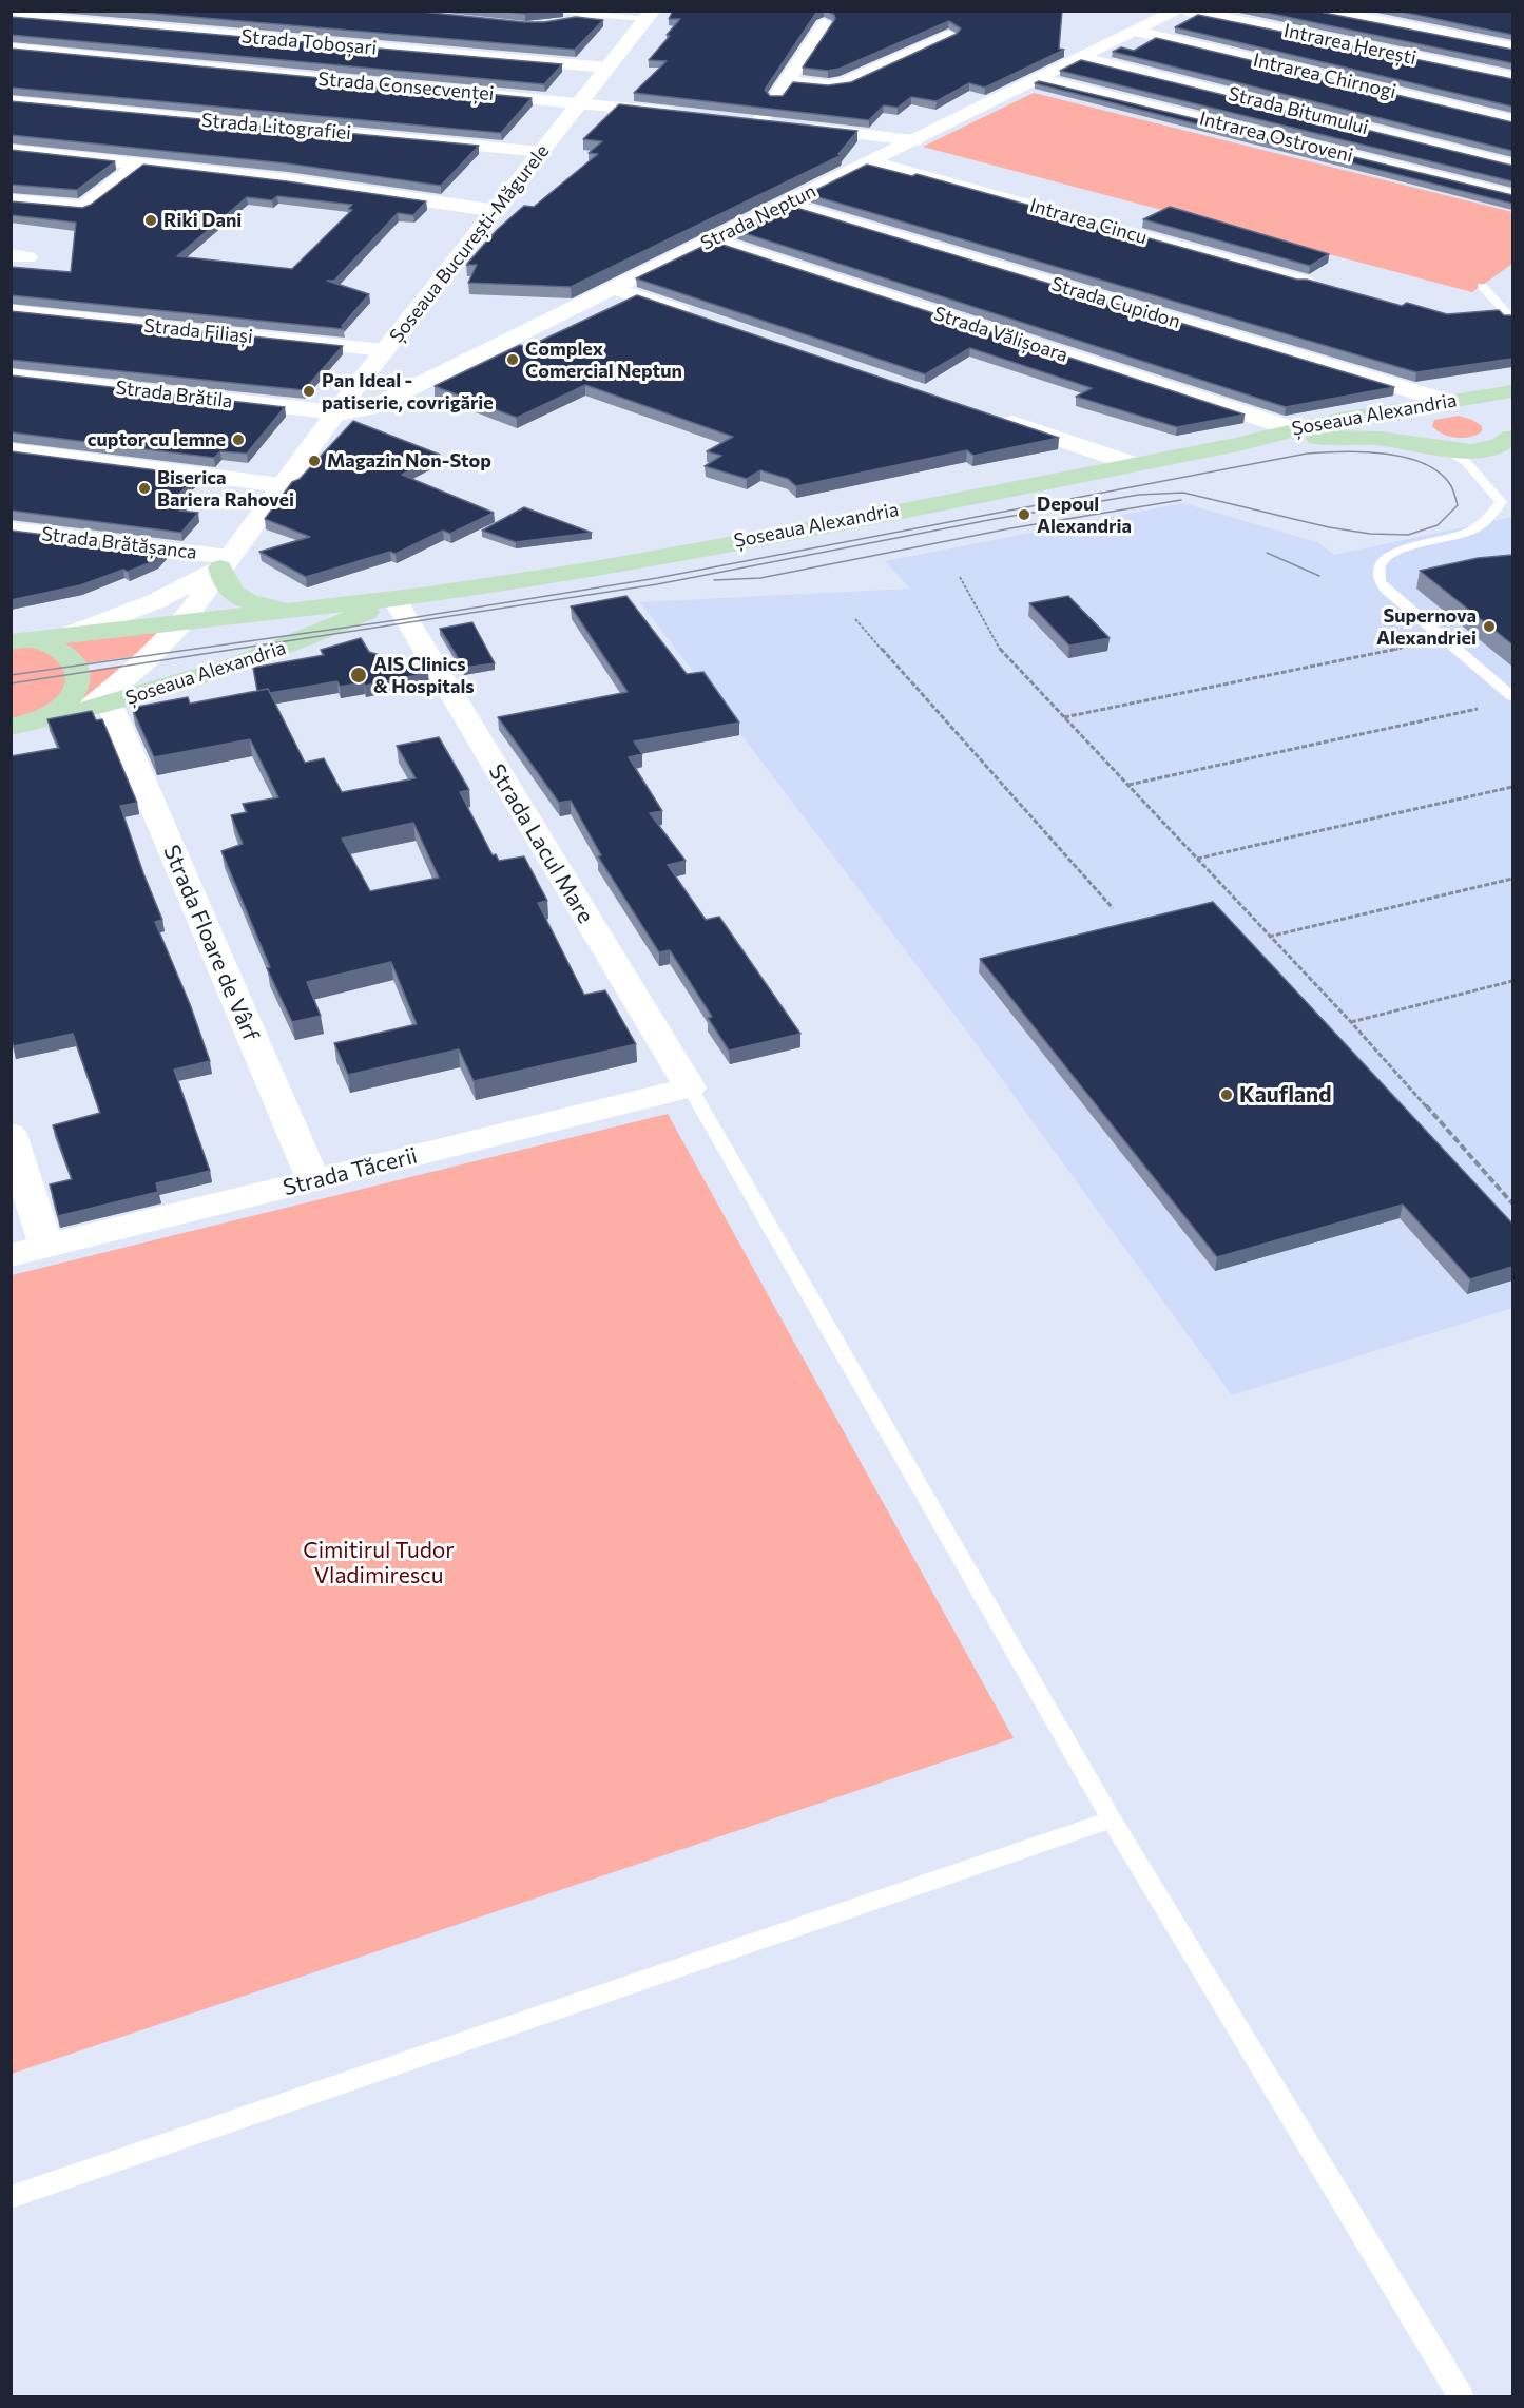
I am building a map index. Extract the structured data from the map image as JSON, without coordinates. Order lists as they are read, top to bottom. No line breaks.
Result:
{"streets":{"main road":["Șoseaua Alexandria"],"street":["Strada Toboșari","Intrarea Herești","Intrarea Chirnogi","Strada Consecvenței","Strada Bitumului","Strada Litografiei","Intrarea Ostroveni","Strada Neptun","Intrarea Cincu","Șoseaua București-Măgurele","Strada Cupidon","Strada Filiași","Strada Vălișoara","Strada Brătila","Strada Brătășanca","Strada Lacul Mare","Strada Floare de Vârf","Strada Tăcerii"]},"crossings":[["Strada Toboșari","Șoseaua București-Măgurele"],["Intrarea Chirnogi","Strada Neptun"],["Strada Consecvenței","Șoseaua București-Măgurele"],["Strada Bitumului","Strada Neptun"],["Strada Litografiei","Șoseaua București-Măgurele"],["Intrarea Ostroveni","Strada Neptun"],["Strada Neptun","Intrarea Cincu"],["Strada Neptun","Șoseaua București-Măgurele"],["Strada Neptun","Strada Cupidon"],["Strada Neptun","Strada Vălișoara"],["Strada Neptun","Strada Brătila"],["Șoseaua București-Măgurele","Strada Filiași"],["Șoseaua București-Măgurele","Strada Brătila"],["Șoseaua București-Măgurele","Șoseaua Alexandria"],["Șoseaua București-Măgurele","Strada Brătășanca"],["Șoseaua București-Măgurele","Strada Floare de Vârf"],["Strada Cupidon","Șoseaua Alexandria"],["Strada Vălișoara","Șoseaua Alexandria"],["Șoseaua Alexandria","Strada Lacul Mare"],["Șoseaua Alexandria","Strada Floare de Vârf"],["Strada Lacul Mare","Strada Tăcerii"],["Strada Floare de Vârf","Strada Tăcerii"]],"parks":["Cimitirul Tudor Vladimirescu"],"places":["Riki Dani","Complex Comercial Neptun","Pan Ideal - patiserie, covrigărie","cuptor cu lemne","Magazin Non-Stop","Biserica Bariera Rahovei","Depoul Alexandria","Supernova Alexandriei","AIS Clinics & Hospitals","Kaufland"]}
